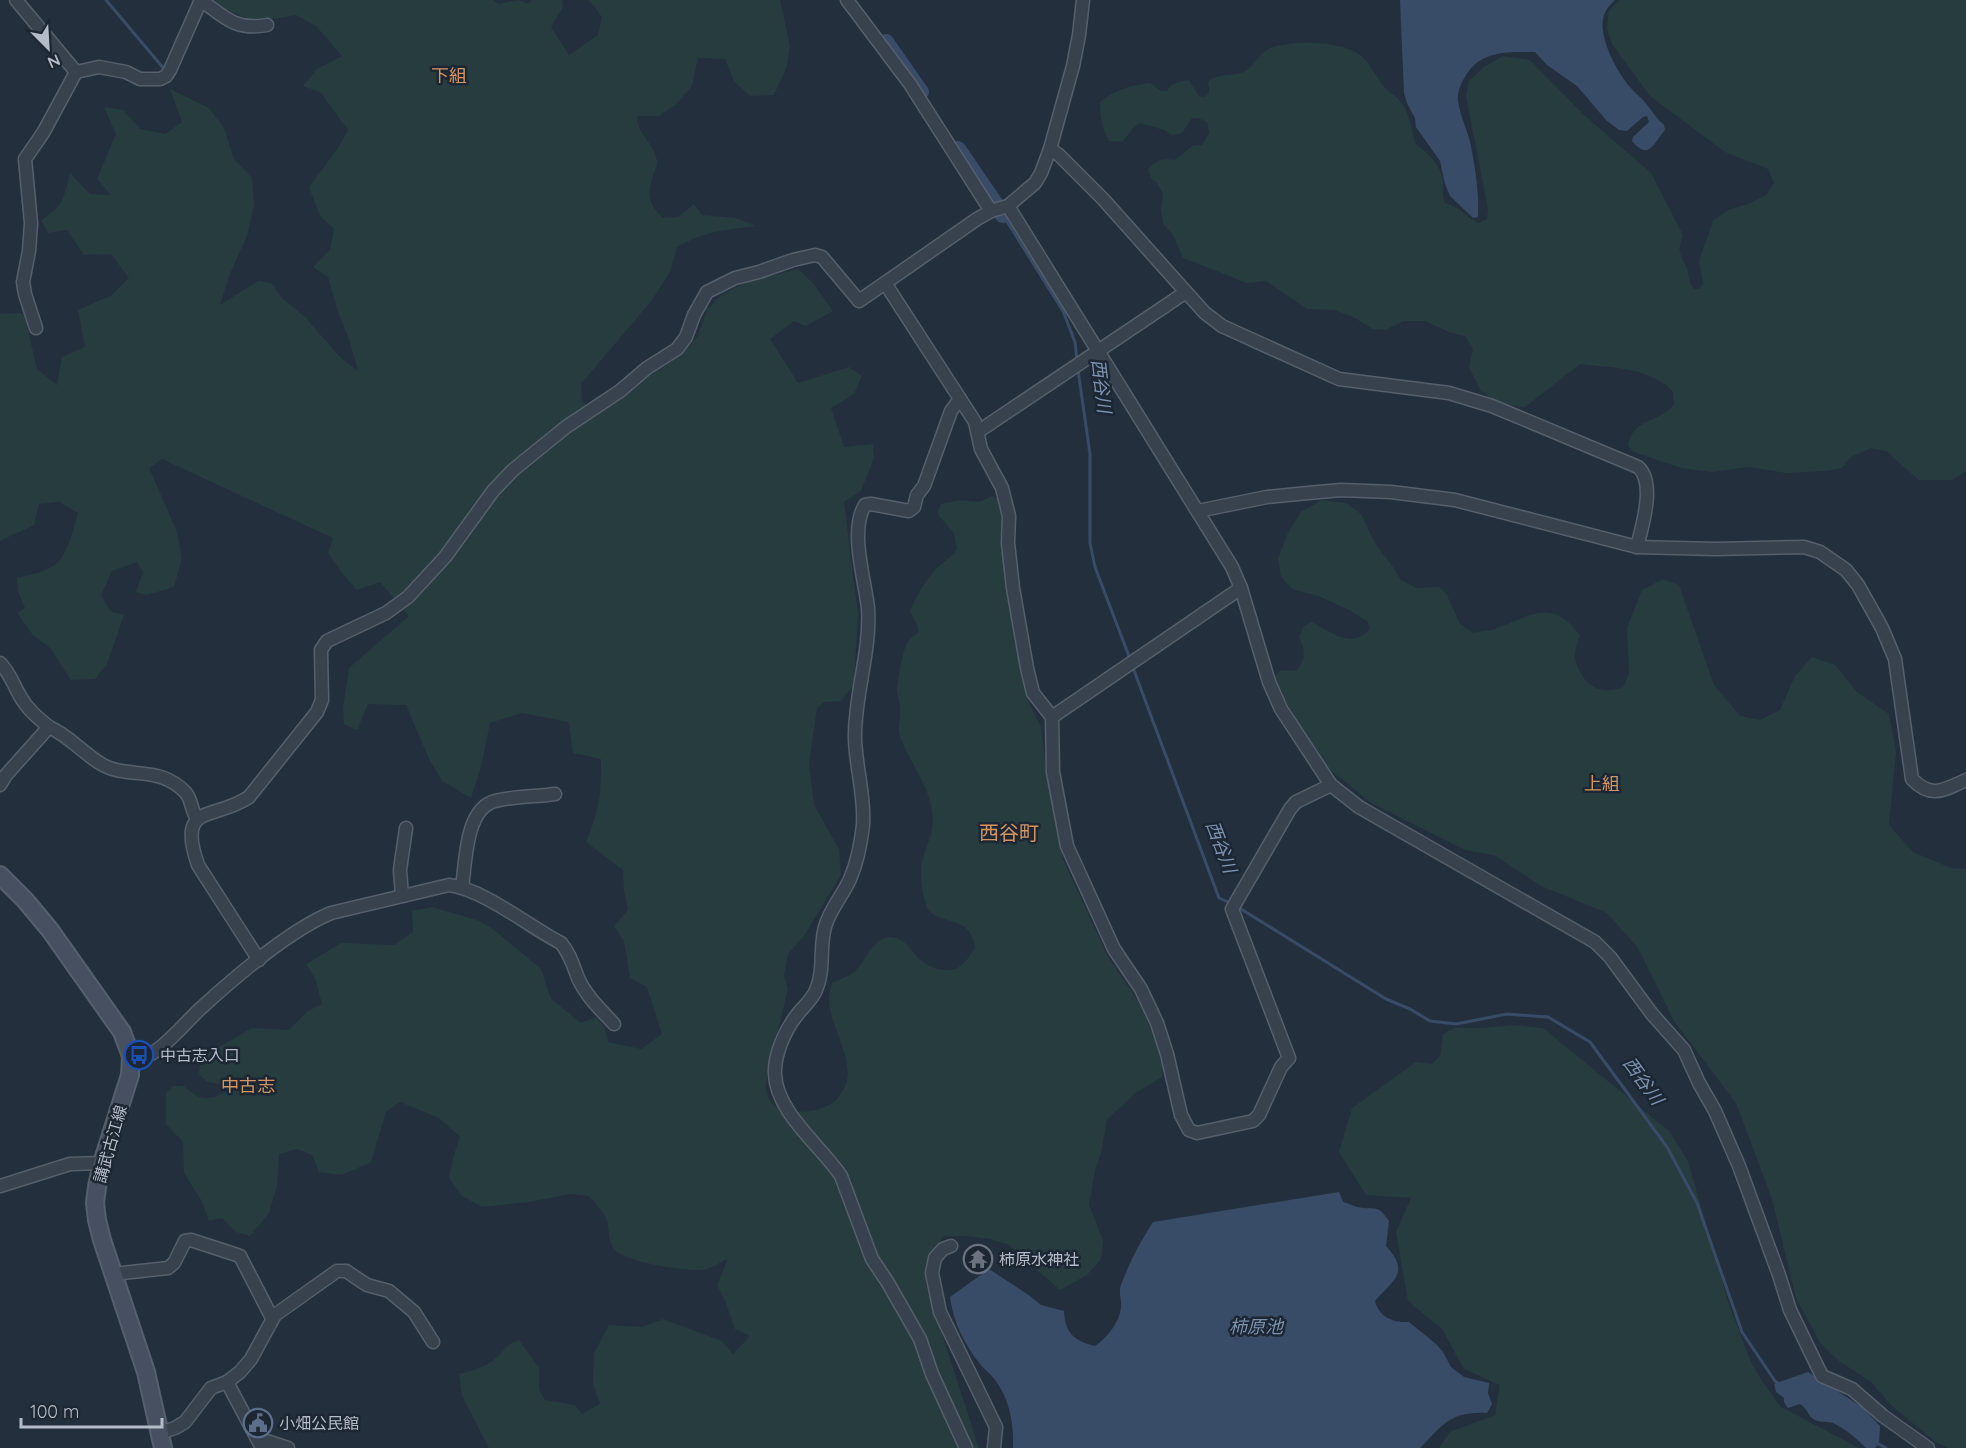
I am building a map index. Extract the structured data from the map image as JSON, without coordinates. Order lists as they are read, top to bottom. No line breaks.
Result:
{"streets":{"main road":["講武古江線"]},"districts":["下組","上組","西谷町","中古志"],"water":["西谷川","柿原池"],"places":{"bus stop":["中古志入口"],"temple":["柿原水神社"],"public building":["小畑公民館"]},"scale_bar":"100 m","north":"bottom right"}
